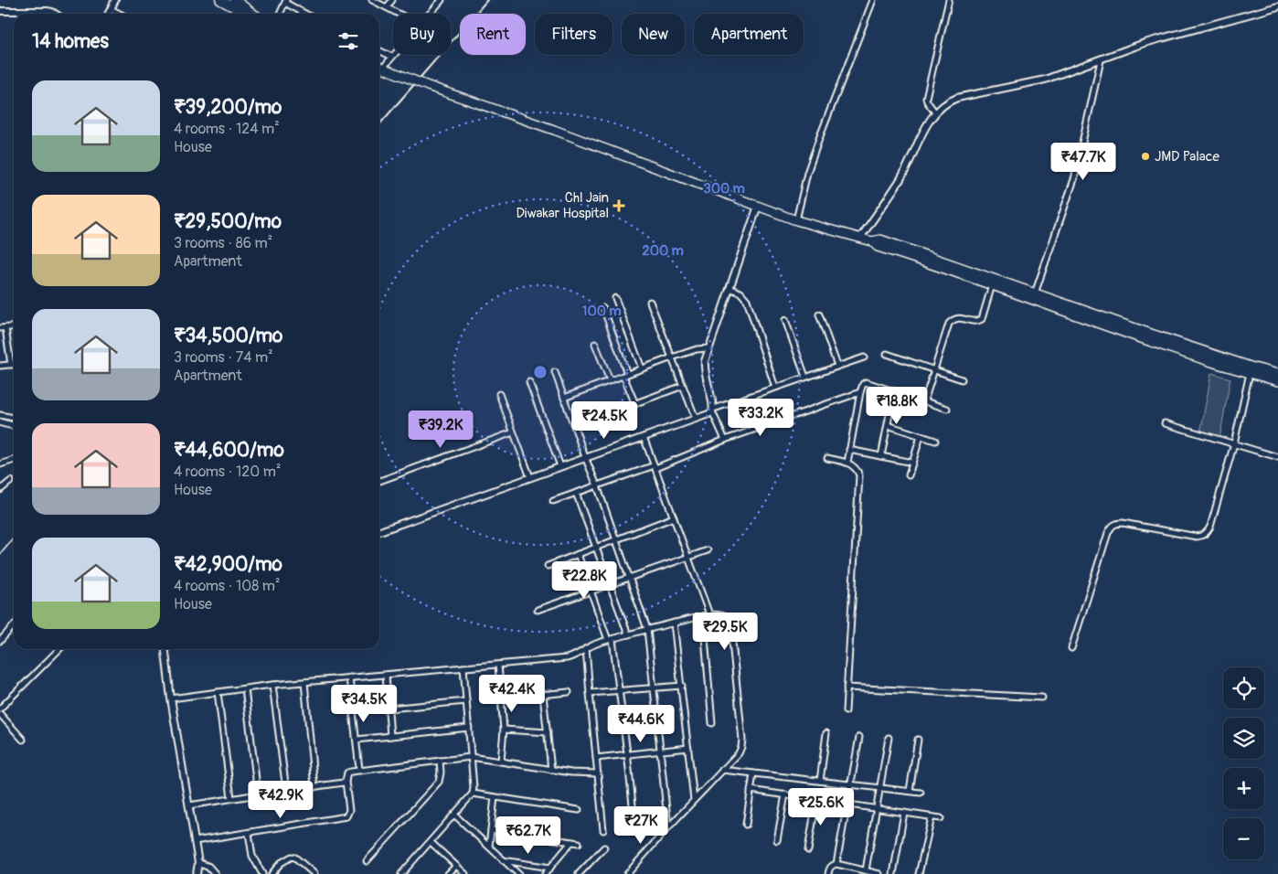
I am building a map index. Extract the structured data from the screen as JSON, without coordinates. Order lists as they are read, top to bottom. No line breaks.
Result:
{"places":{"other":["JMD Palace"],"health":["Chl Jain Diwakar Hospital"]},"page":{"chip":["Buy","Rent","Filters","New","Apartment"],"heading":"14 homes","list":[{"name":"₹39,200/mo","note":"4 rooms · 124 m² · House"},{"name":"₹29,500/mo","note":"3 rooms · 86 m² · Apartment"},{"name":"₹34,500/mo","note":"3 rooms · 74 m² · Apartment"},{"name":"₹44,600/mo","note":"4 rooms · 120 m² · House"},{"name":"₹42,900/mo","note":"4 rooms · 108 m² · House"}],"price":["₹47.7K","₹18.8K","₹33.2K","₹24.5K","₹39.2K","₹22.8K","₹29.5K","₹42.4K","₹34.5K","₹44.6K","₹42.9K","₹25.6K","₹27K","₹62.7K"],"map_buttons":["+","−"]},"rings":["300 m","200 m","100 m"]}
